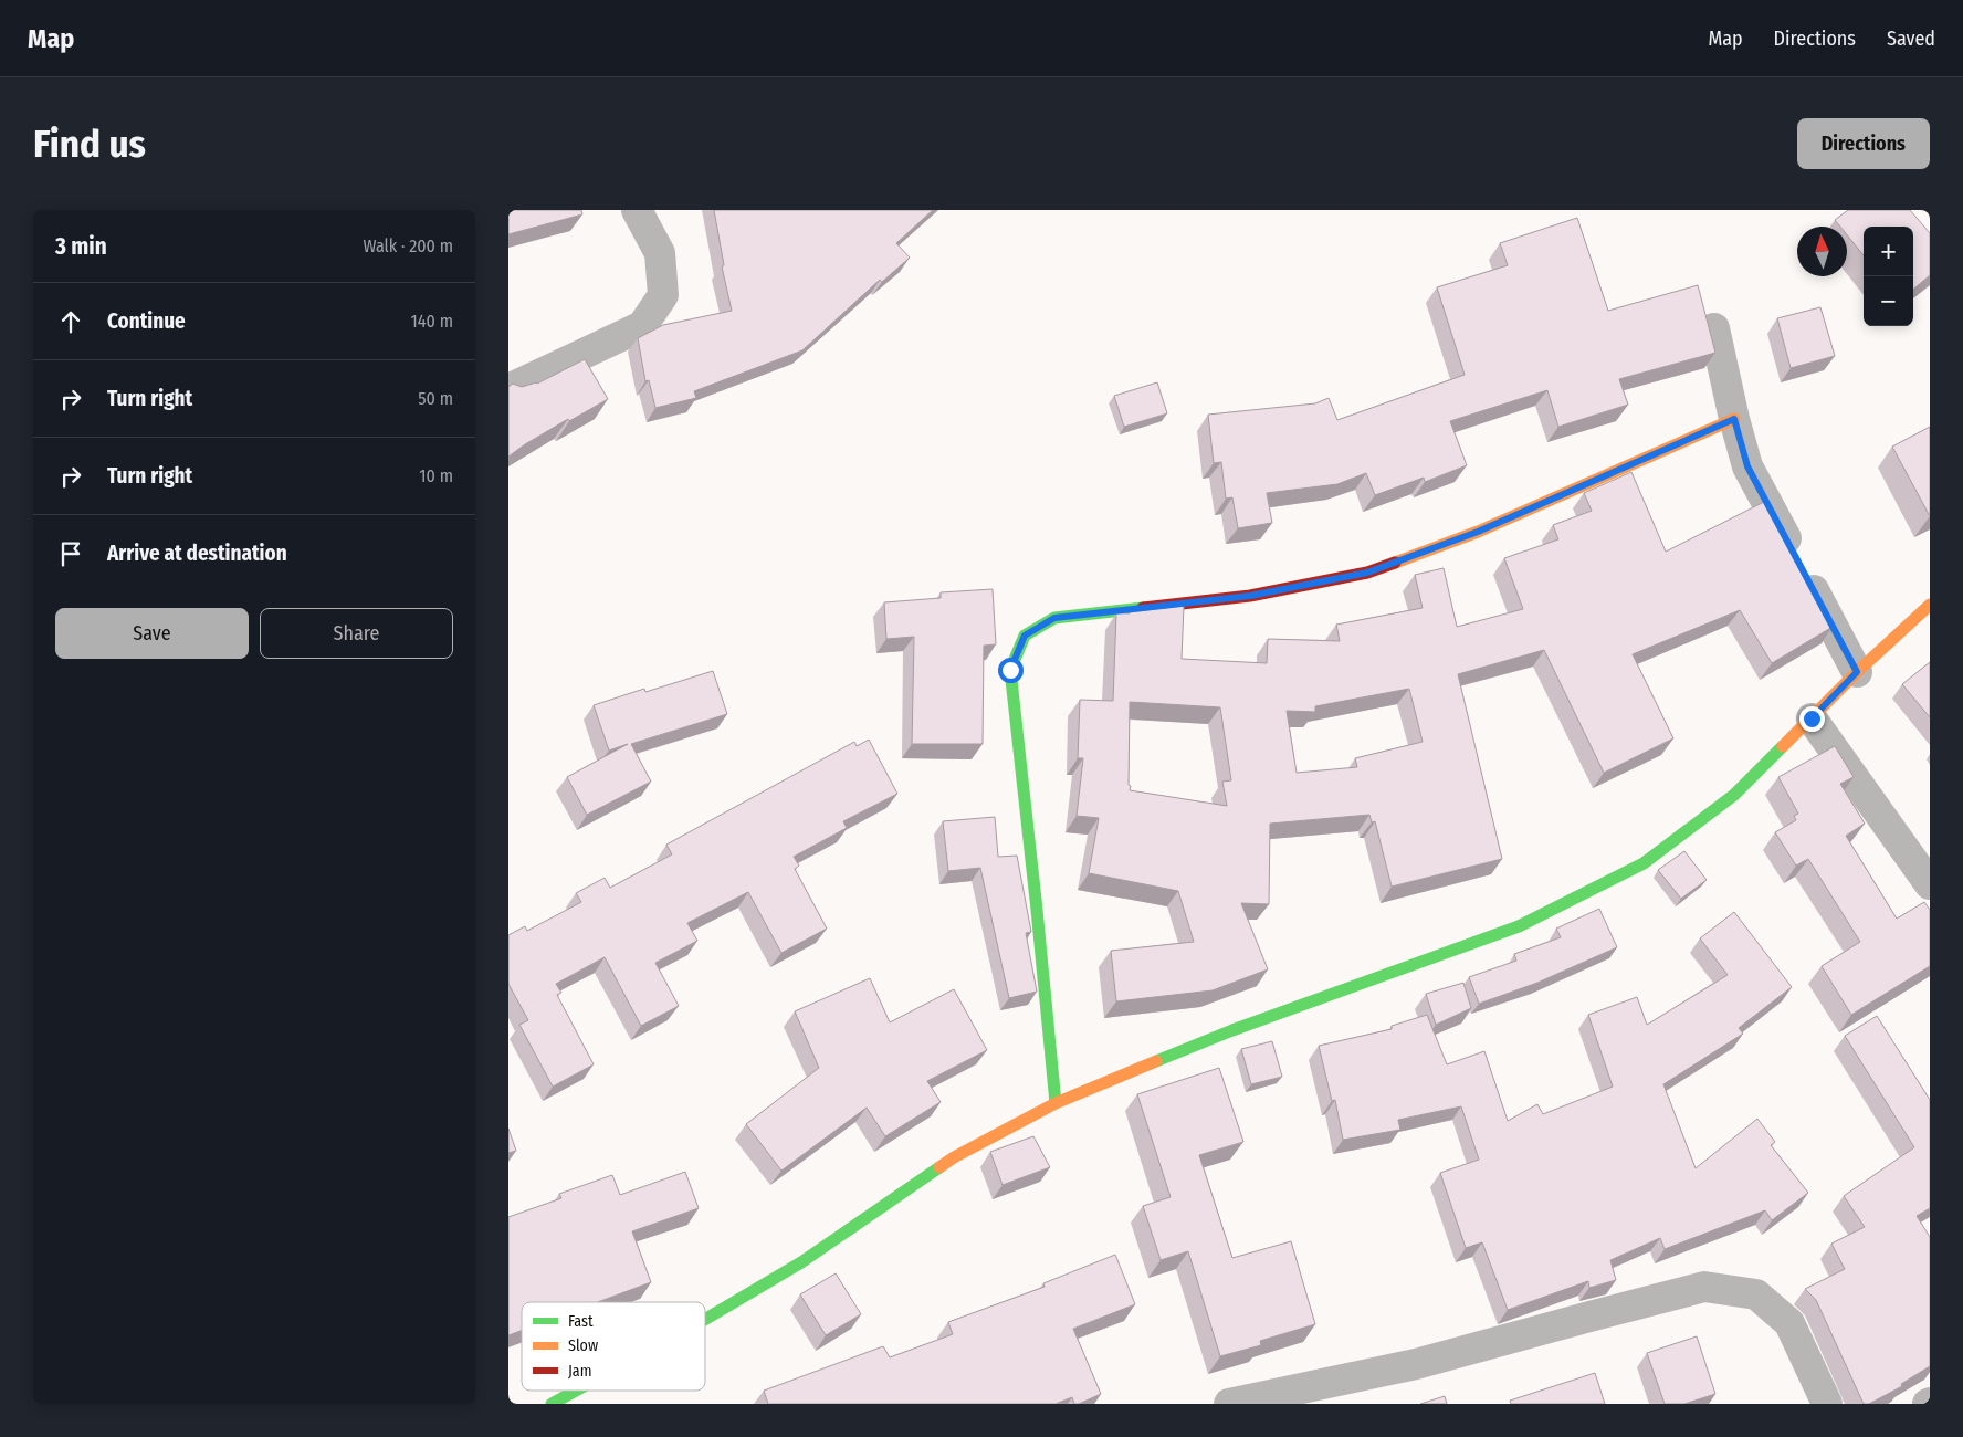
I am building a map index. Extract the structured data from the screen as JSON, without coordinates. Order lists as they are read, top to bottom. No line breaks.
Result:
{"legend":["Fast","Slow","Jam"],"north":"top","page":{"header":"Map","nav":["Map","Directions","Saved"],"buttons":["Directions",["Save","Share"]],"title":"Find us","heading":["3 min","Walk · 200 m"],"map_buttons":["+","−"],"list":[["Continue","140 m"],["Turn right","50 m"],["Turn right","10 m"],"Arrive at destination"]}}
